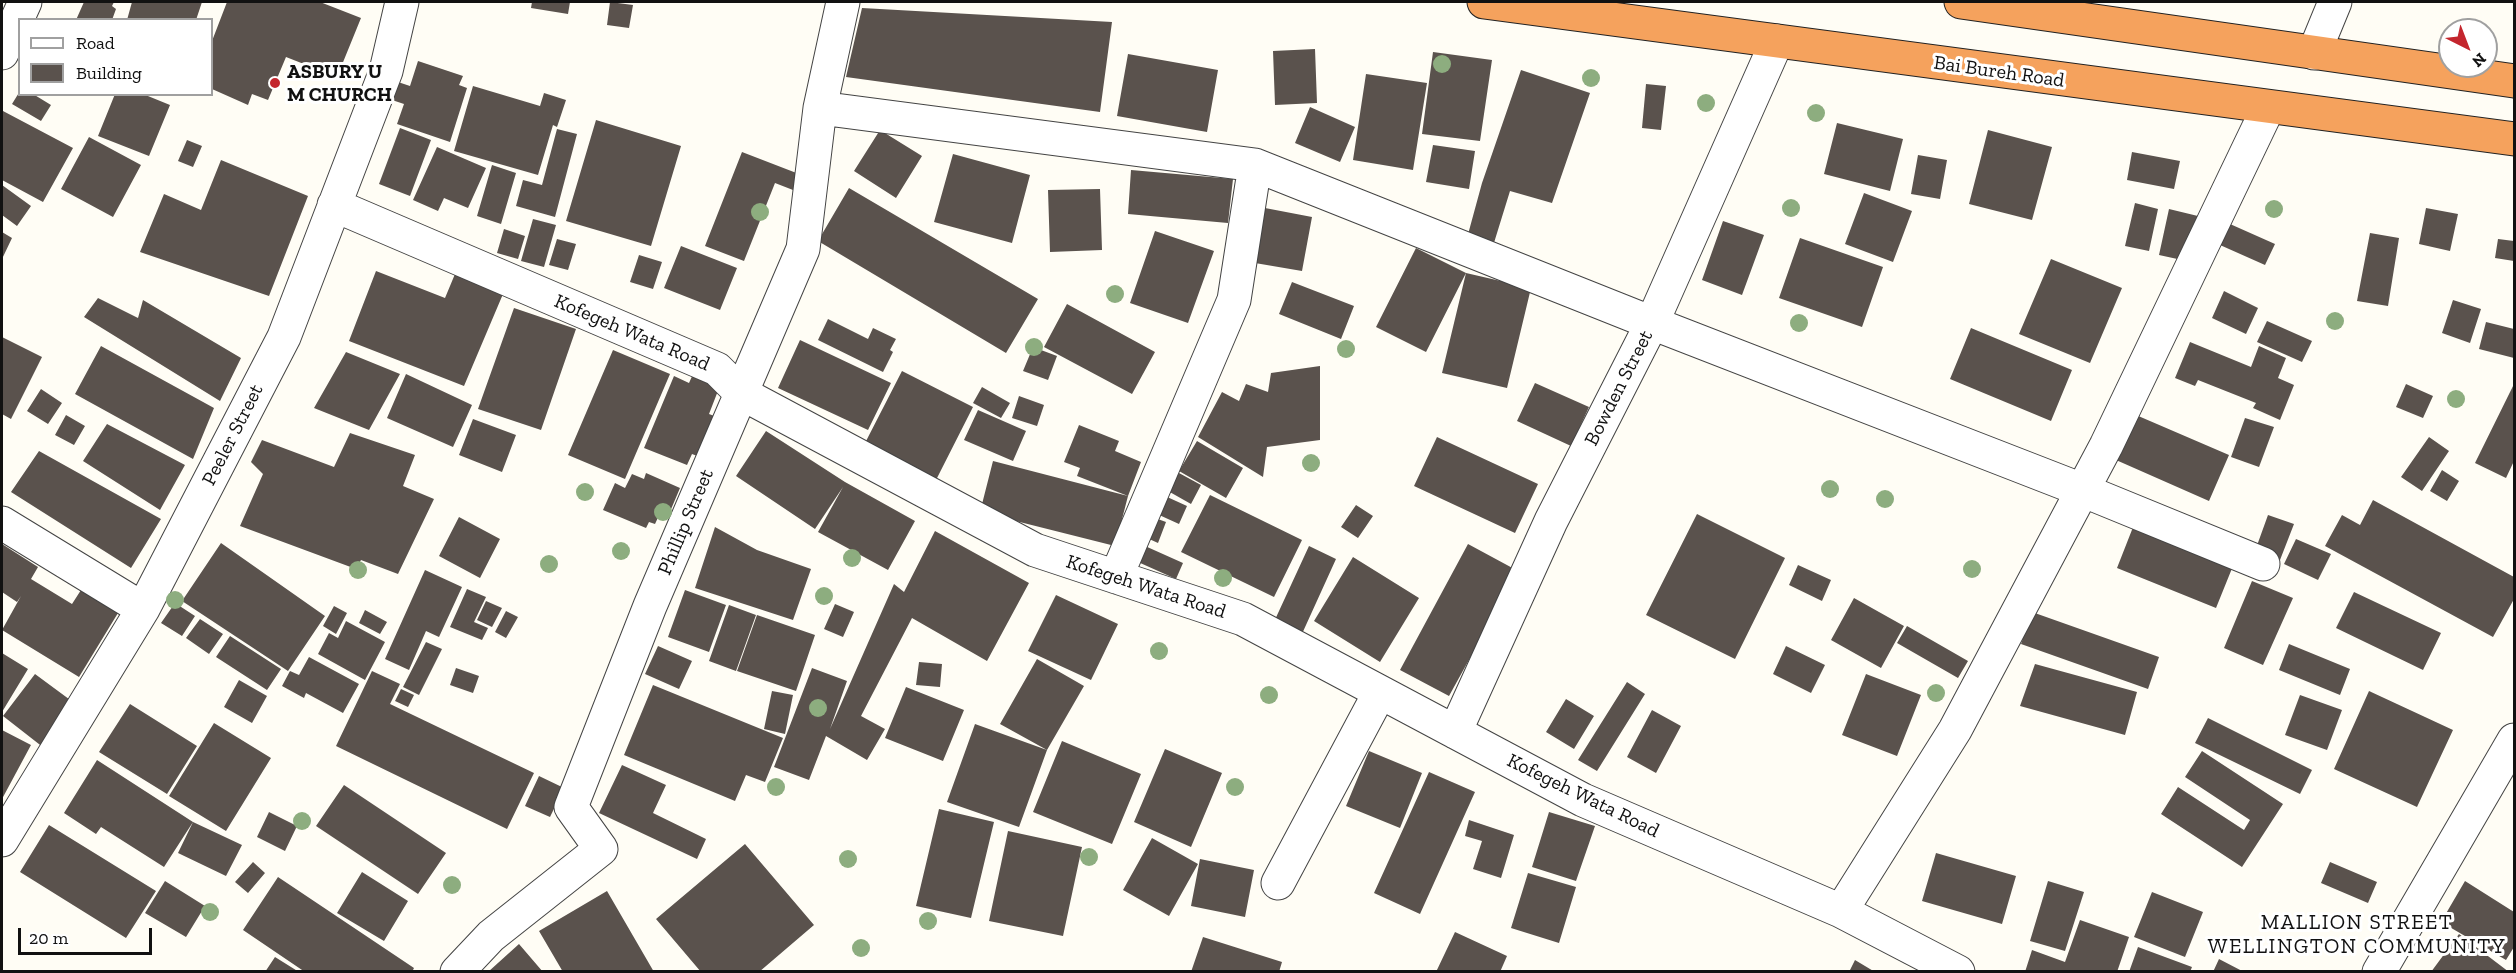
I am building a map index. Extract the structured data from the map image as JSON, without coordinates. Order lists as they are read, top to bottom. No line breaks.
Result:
{"streets":{"highway":["Bai Bureh Road"],"street":["Kofegeh Wata Road","Bowden Street","Peeler Street","Phillip Street"]},"crossings":[["Bai Bureh Road","Bowden Street"],["Kofegeh Wata Road","Bowden Street"],["Kofegeh Wata Road","Peeler Street"],["Kofegeh Wata Road","Phillip Street"]],"districts":["MALLION STREET WELLINGTON COMMUNITY"],"places":["ASBURY U M CHURCH"],"legend":["Road","Building"],"scale_bar":"20 m","north":"bottom right"}
